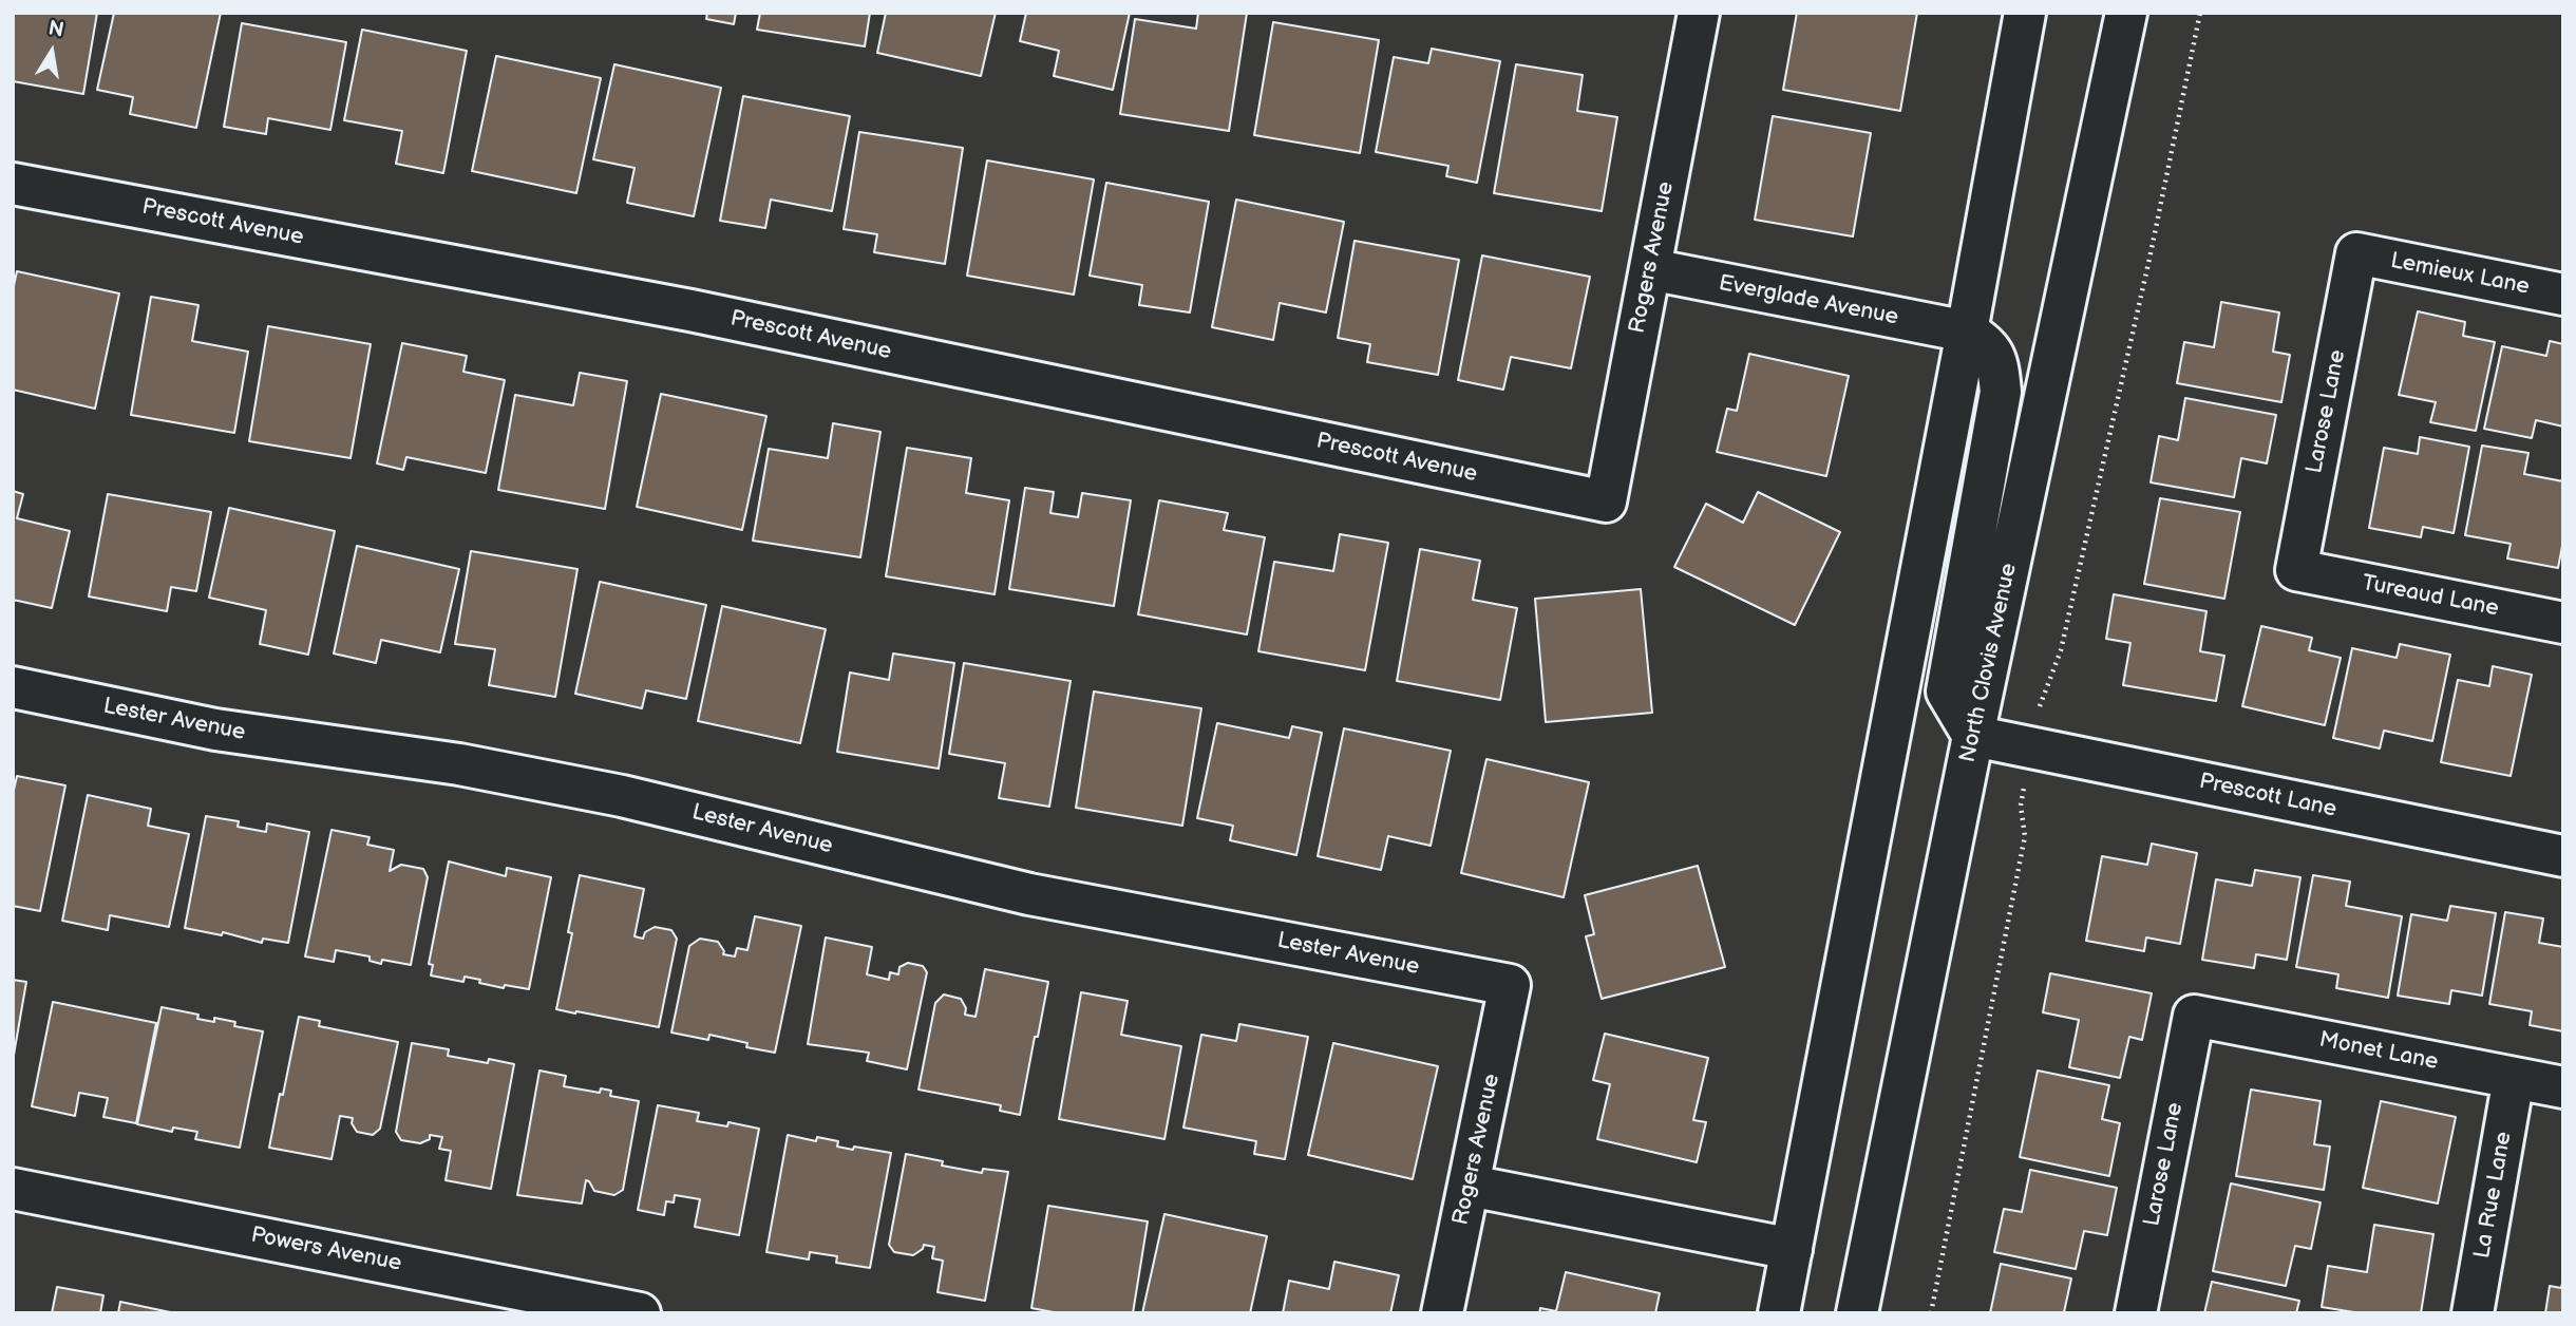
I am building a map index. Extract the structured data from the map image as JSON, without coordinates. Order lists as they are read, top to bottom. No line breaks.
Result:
{"streets":{"street":["Prescott Avenue","Rogers Avenue","Lemieux Lane","Everglade Avenue","Larose Lane","Tureaud Lane","North Clovis Avenue","Lester Avenue","Prescott Lane","Monet Lane","La Rue Lane","Powers Avenue"]},"crossings":[["Prescott Avenue","Rogers Avenue"],["Rogers Avenue","Everglade Avenue"],["Rogers Avenue","Lester Avenue"],["Lemieux Lane","Larose Lane"],["Larose Lane","Tureaud Lane"],["Larose Lane","Monet Lane"],["North Clovis Avenue","Prescott Lane"],["Monet Lane","La Rue Lane"]],"north":"top"}
